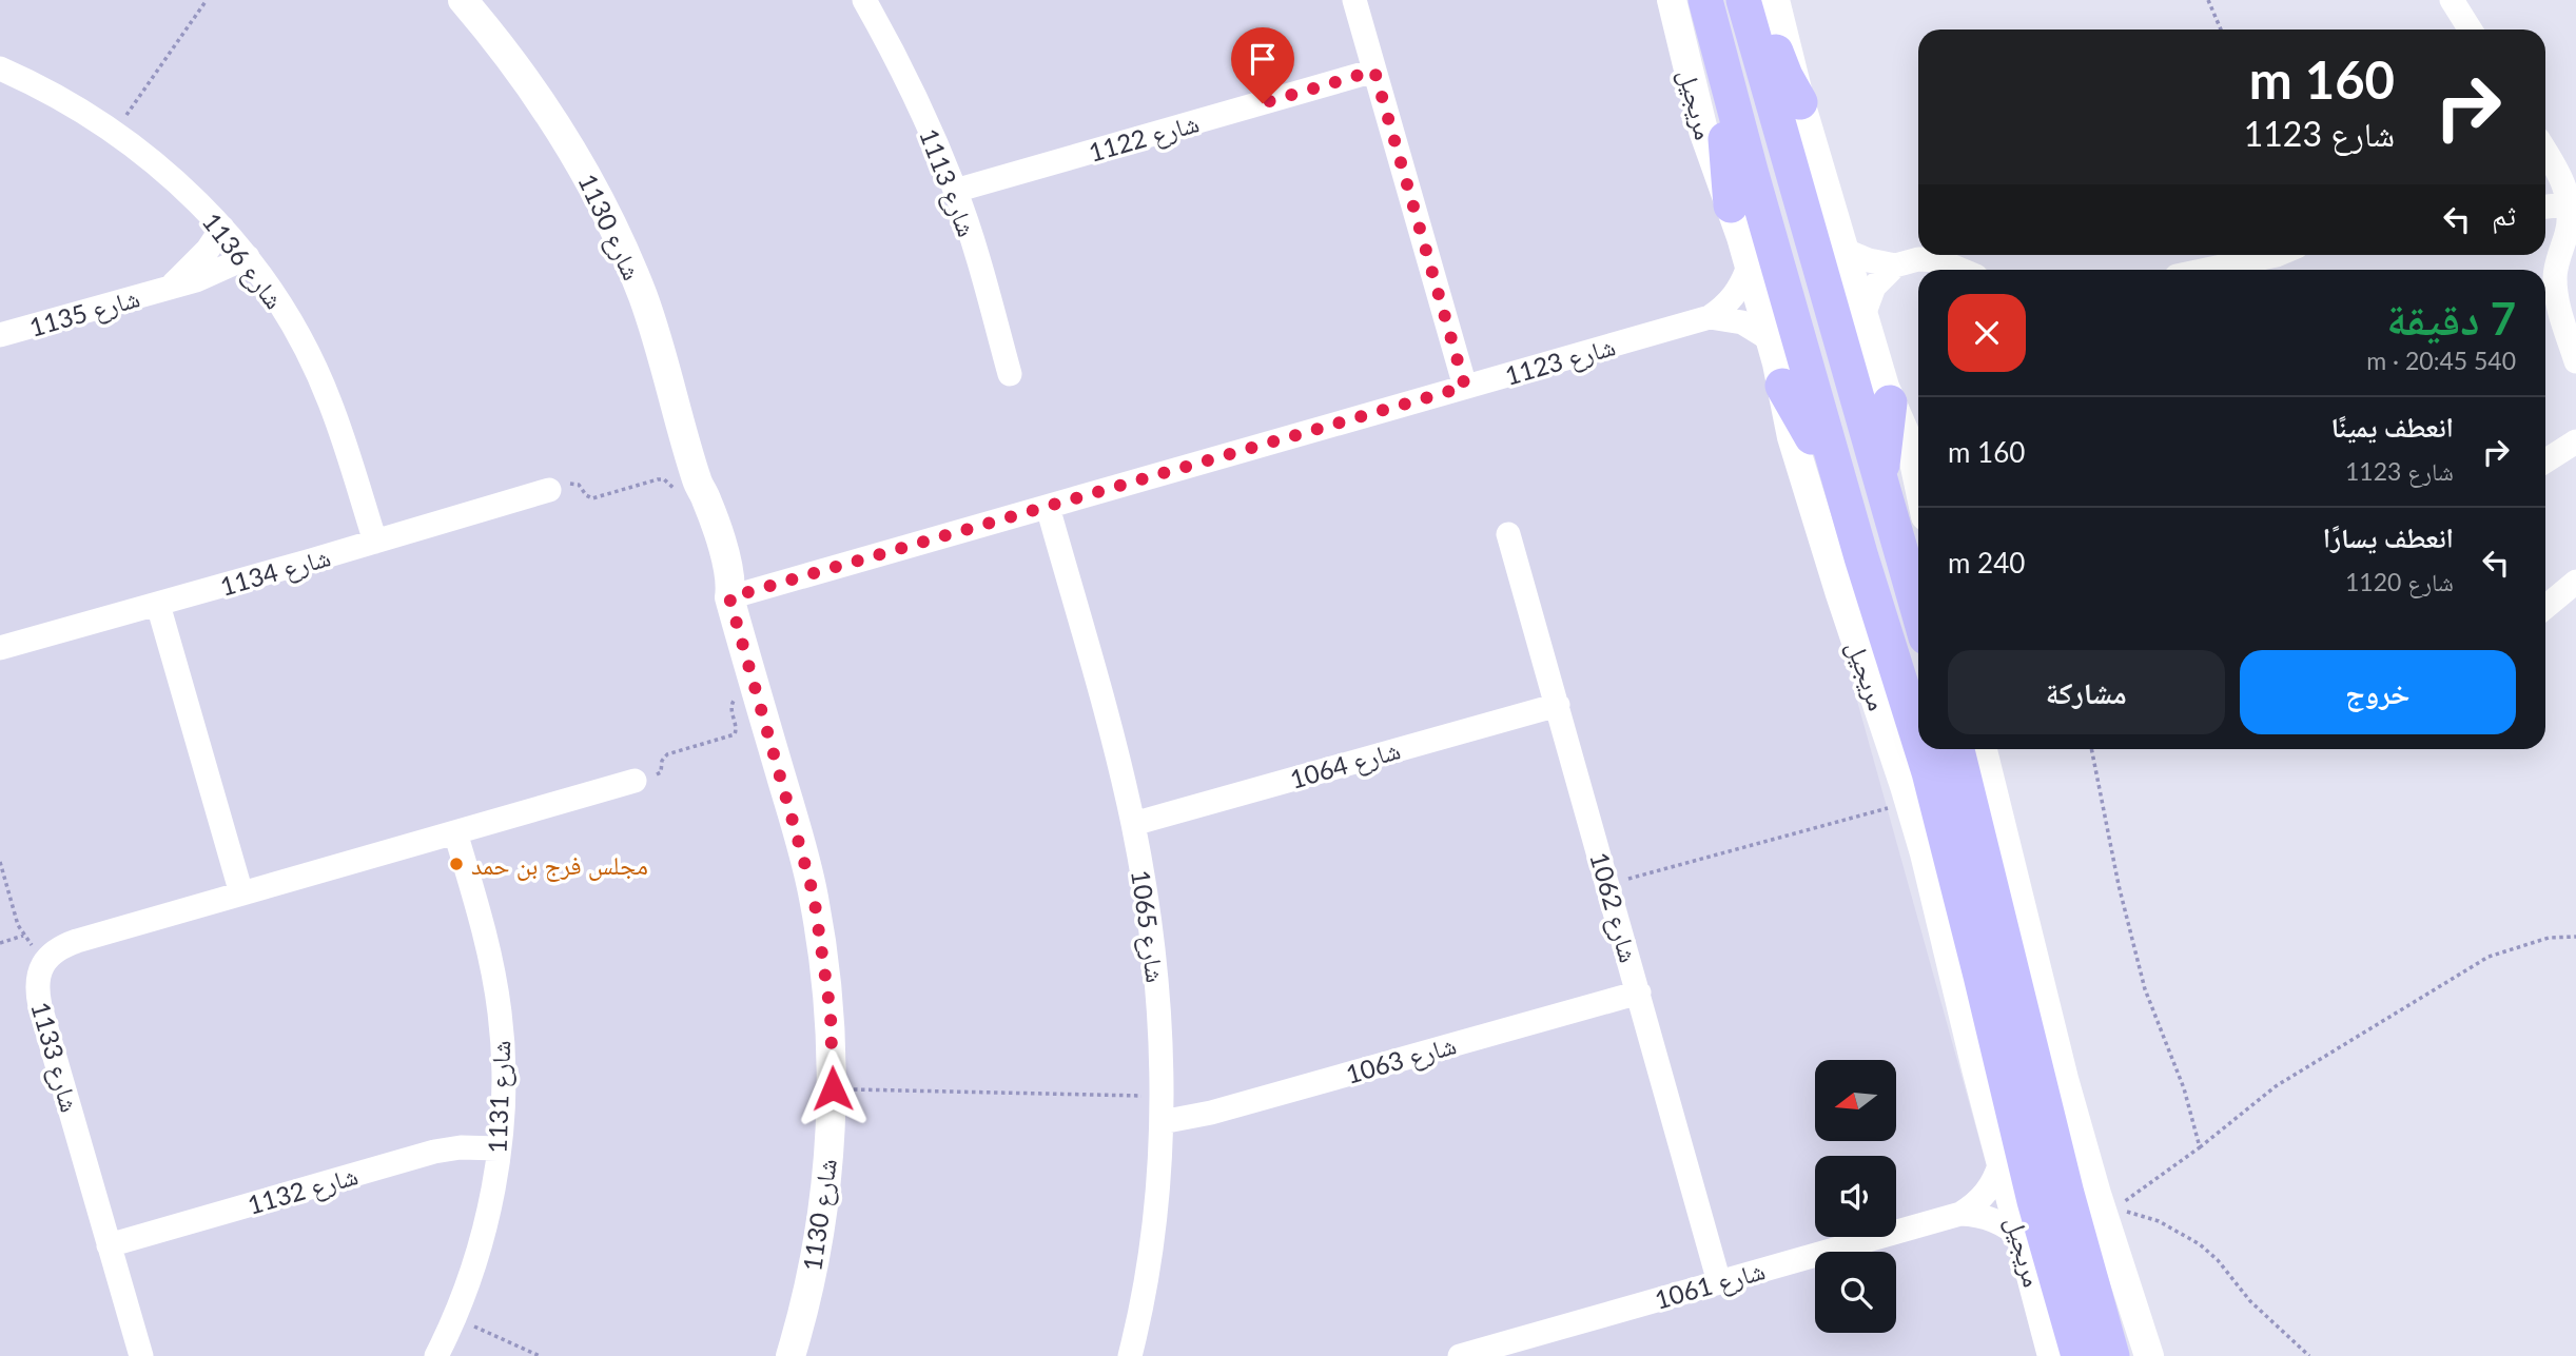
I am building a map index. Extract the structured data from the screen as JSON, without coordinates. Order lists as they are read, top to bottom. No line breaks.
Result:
{"streets":{"main road":["مريجيل"],"street":["شارع 1122","شارع 1113","شارع 1130","شارع 1136","شارع 1135","شارع 1123","شارع 1134","شارع 1064","شارع 1062","شارع 1065","شارع 1133","شارع 1063","شارع 1131","شارع 1132","شارع 1061"]},"crossings":[["مريجيل","شارع 1123"],["مريجيل","شارع 1061"],["شارع 1122","شارع 1113"],["شارع 1130","شارع 1123"],["شارع 1136","شارع 1135"],["شارع 1136","شارع 1134"],["شارع 1123","شارع 1065"],["شارع 1064","شارع 1062"],["شارع 1064","شارع 1065"],["شارع 1062","شارع 1063"],["شارع 1062","شارع 1061"],["شارع 1065","شارع 1063"],["شارع 1133","شارع 1132"],["شارع 1131","شارع 1132"]],"places":["مجلس فرج بن حمد"],"north":"left","page":{"turn":["160 m","شارع 1123"],"then":"ثم","heading":["7 دقيقة","540 m · 20:45"],"list":[{"name":"انعطف يمينًا","note":"شارع 1123","value":"160 m"},{"name":"انعطف يسارًا","note":"شارع 1120","value":"240 m"}],"buttons":["خروج","مشاركة"]}}
